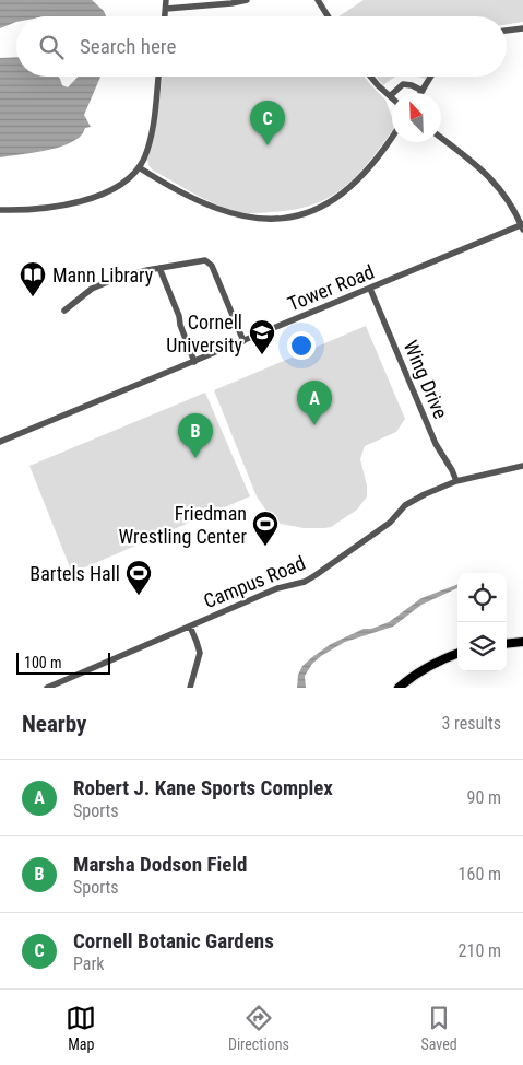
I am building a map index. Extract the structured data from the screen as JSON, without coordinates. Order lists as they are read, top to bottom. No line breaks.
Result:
{"streets":{"street":["Tower Road","Wing Drive","Campus Road"]},"crossings":[["Tower Road","Wing Drive"],["Wing Drive","Campus Road"]],"places":{"library":["Mann Library"],"school or university":["Cornell University"],"sports":["Friedman Wrestling Center","Bartels Hall"]},"scale_bar":"100 m","north":"top left","page":{"search":"Search here","pins":["C","A","B"],"scale":"100 m","heading":["Nearby","3 results"],"list":[{"mark":"A","name":"Robert J. Kane Sports Complex","note":"Sports","value":"90 m"},{"mark":"B","name":"Marsha Dodson Field","note":"Sports","value":"160 m"},{"mark":"C","name":"Cornell Botanic Gardens","note":"Park","value":"210 m"}],"nav":["Map","Directions","Saved"]}}
